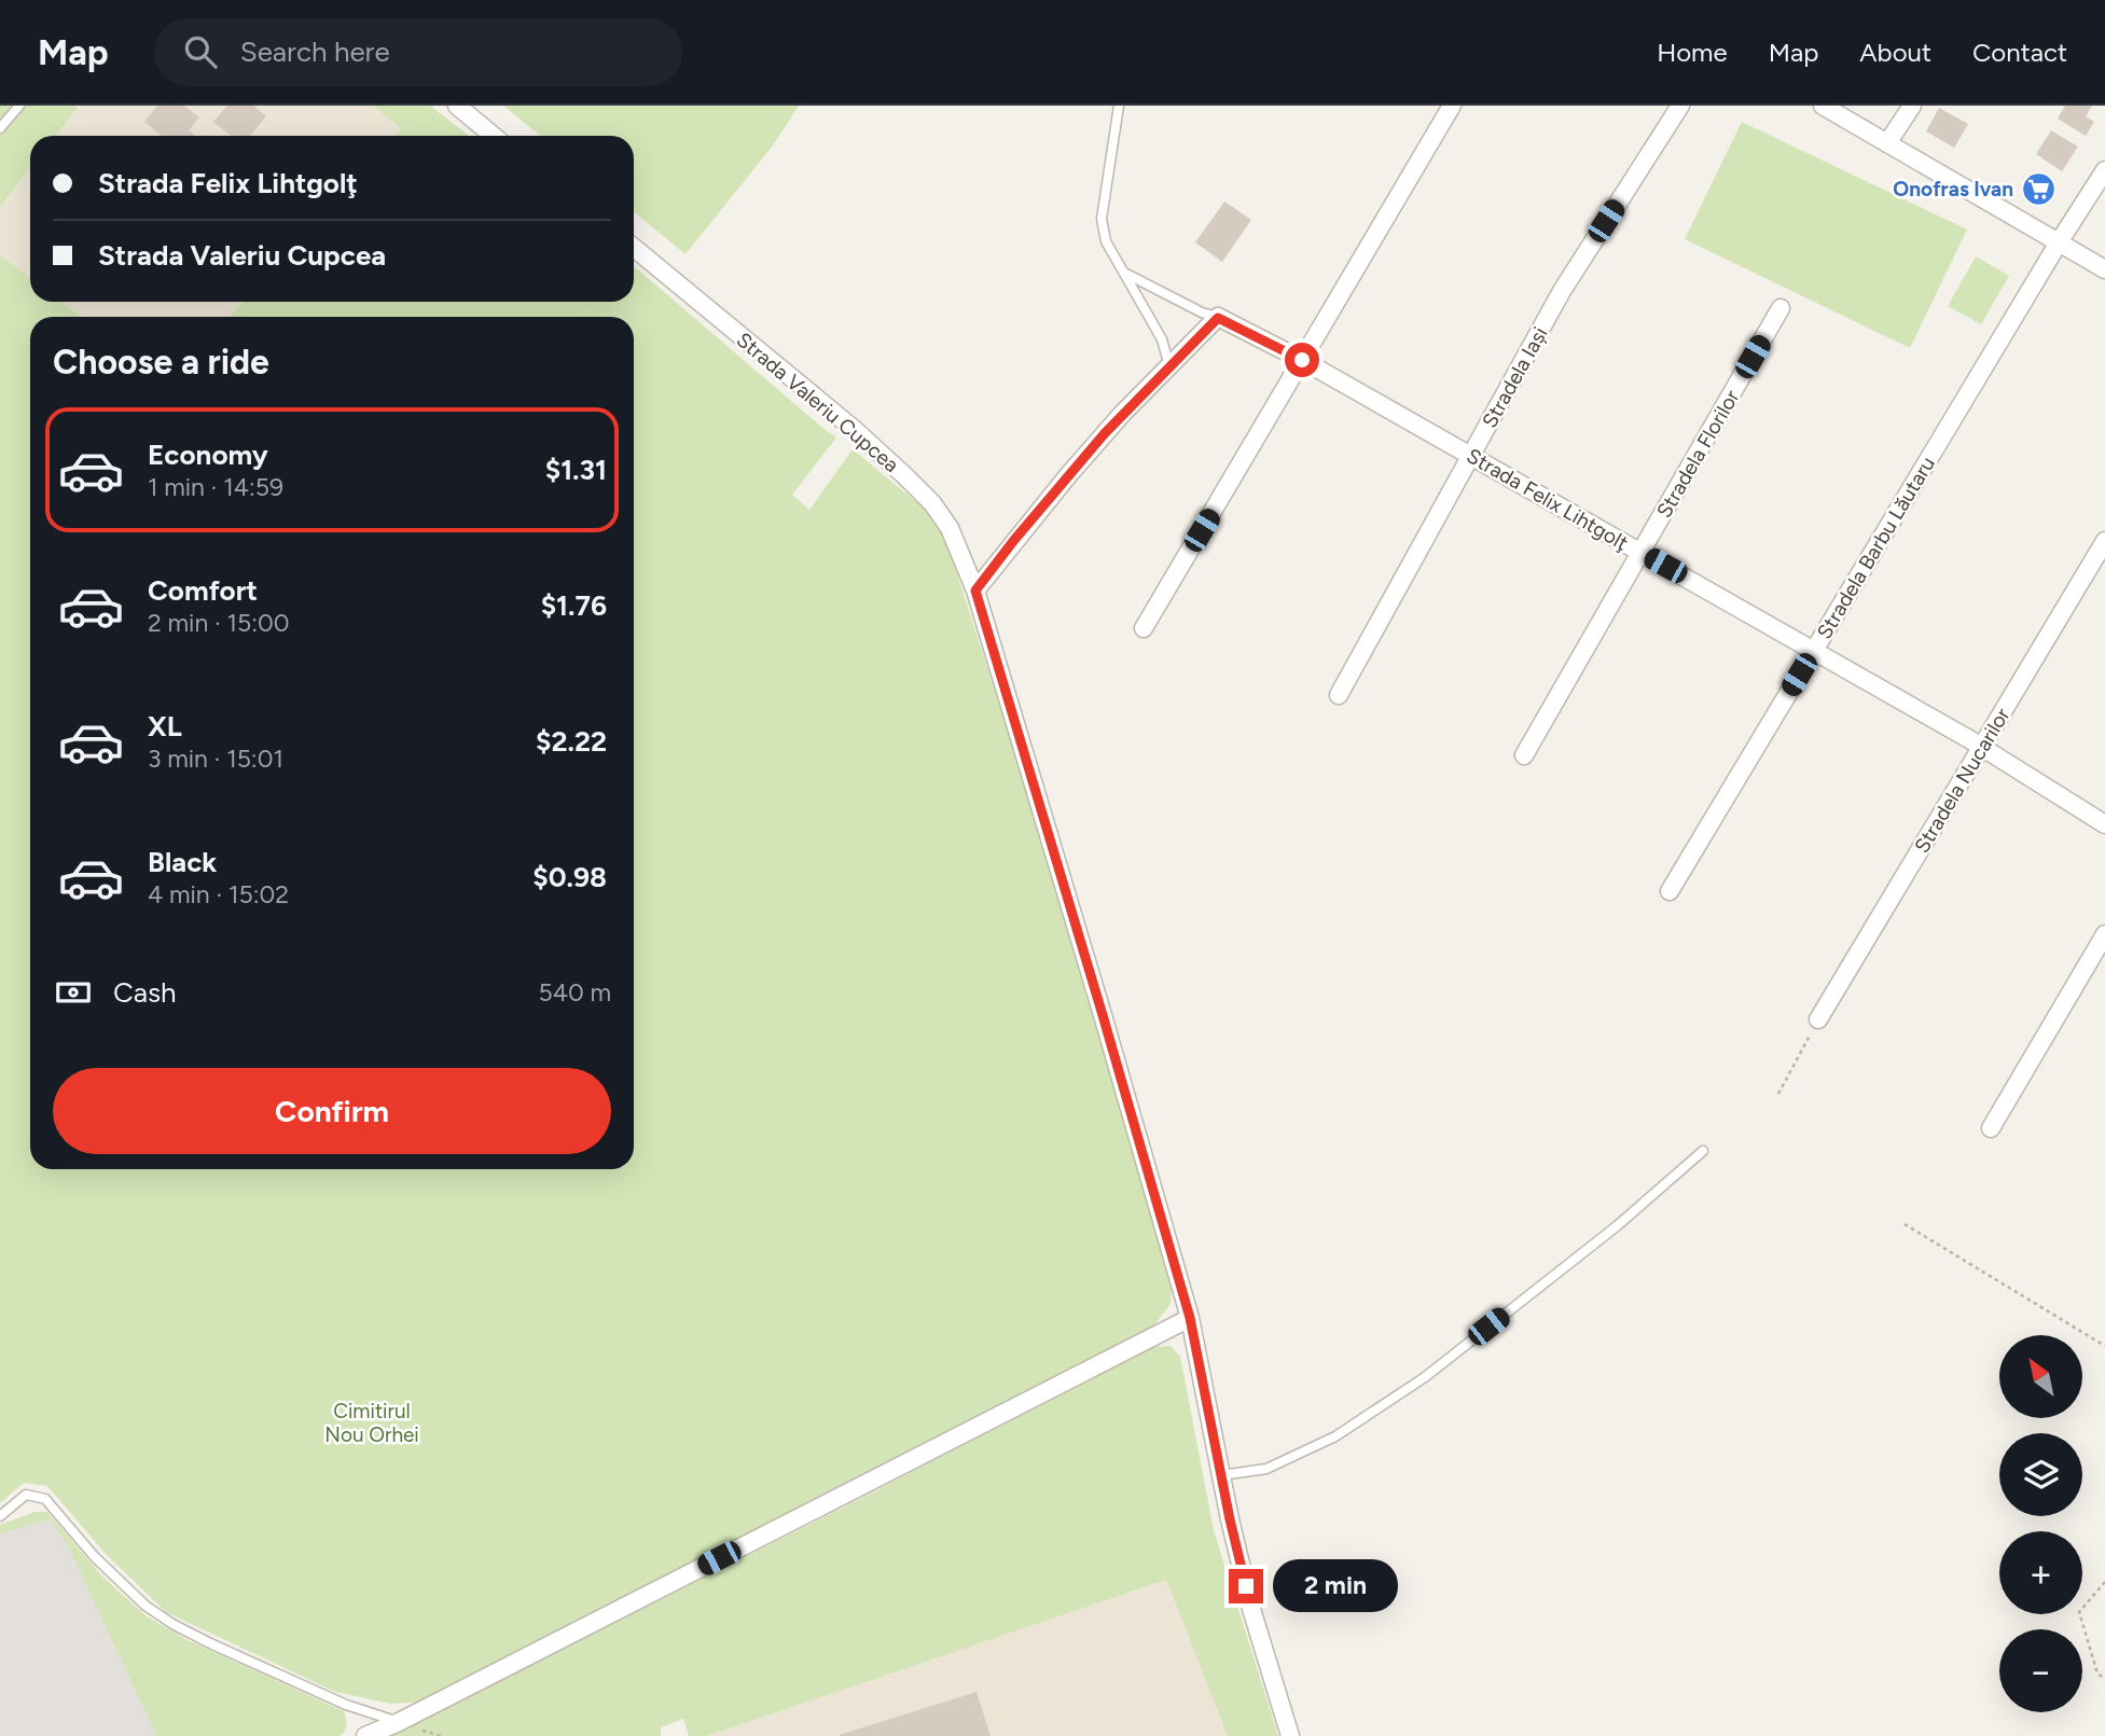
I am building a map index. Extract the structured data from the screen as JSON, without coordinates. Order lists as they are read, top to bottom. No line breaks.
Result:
{"streets":{"street":["Stradela Iași","Strada Valeriu Cupcea","Stradela Florilor","Strada Felix Lihtgolţ","Stradela Barbu Lăutaru","Stradela Nucarilor"]},"crossings":[["Stradela Iași","Strada Felix Lihtgolţ"],["Stradela Florilor","Strada Felix Lihtgolţ"],["Strada Felix Lihtgolţ","Stradela Barbu Lăutaru"],["Strada Felix Lihtgolţ","Stradela Nucarilor"]],"parks":["Cimitirul Nou Orhei"],"places":{"supermarket":["Onofras Ivan"]},"north":"top left","page":{"header":"Map","search":"Search here","nav":["Home","Map","About","Contact"],"banner":["Strada Felix Lihtgolţ","Strada Valeriu Cupcea"],"heading":"Choose a ride","list":[{"name":"Economy","note":"1 min · 14:59","value":"$1.31"},{"name":"Comfort","note":"2 min · 15:00","value":"$1.76"},{"name":"XL","note":"3 min · 15:01","value":"$2.22"},{"name":"Black","note":"4 min · 15:02","value":"$0.98"}],"pay":["Cash","540 m"],"buttons":"Confirm","map_buttons":["+","−"],"bubble":"2 min"}}
